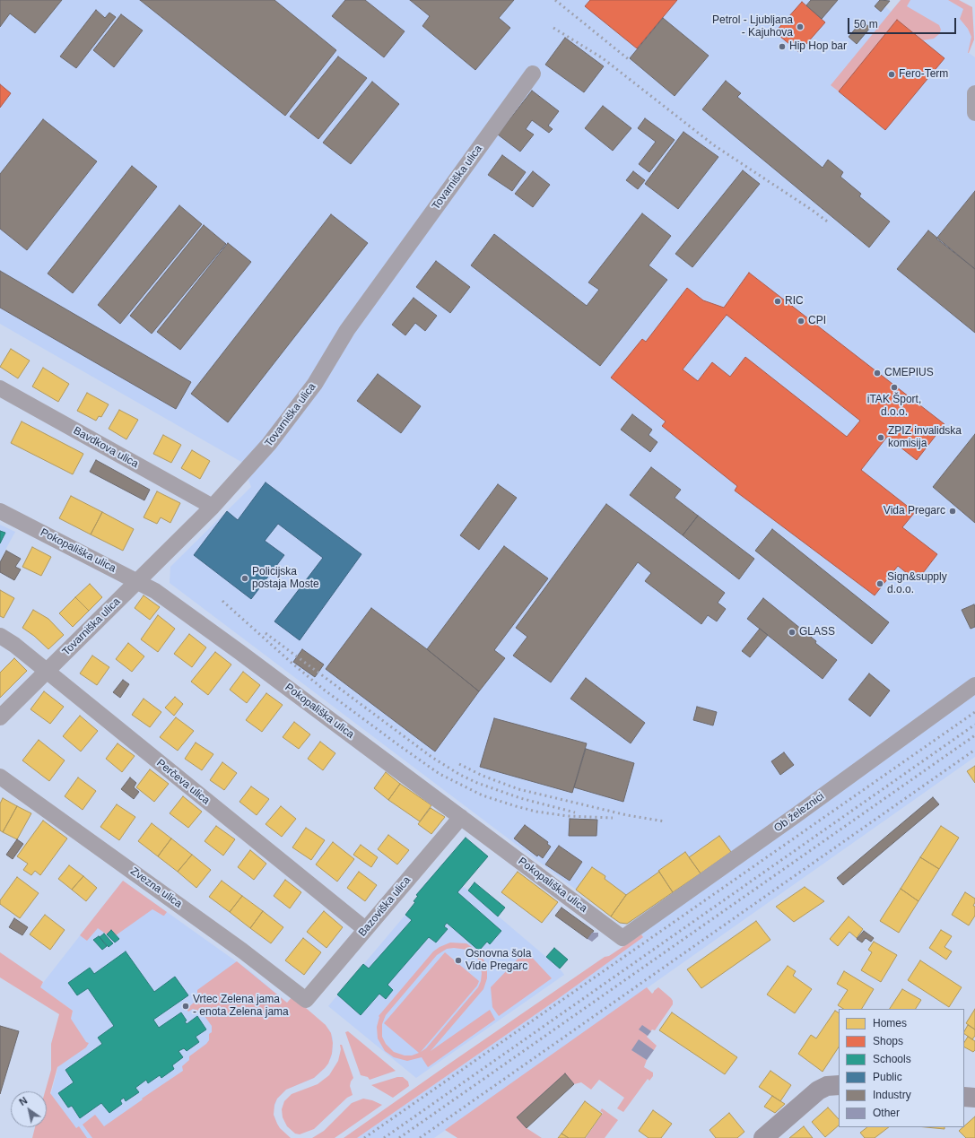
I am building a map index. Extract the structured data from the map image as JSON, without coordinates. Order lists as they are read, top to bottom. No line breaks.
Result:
{"streets":{"street":["Tovarniška ulica","Bavdkova ulica","Pokopališka ulica","Perčeva ulica","Ob železnici","Zvezna ulica","Bazoviška ulica"]},"crossings":[["Tovarniška ulica","Bavdkova ulica"],["Tovarniška ulica","Pokopališka ulica"],["Tovarniška ulica","Perčeva ulica"],["Pokopališka ulica","Ob železnici"],["Pokopališka ulica","Bazoviška ulica"],["Perčeva ulica","Bazoviška ulica"],["Zvezna ulica","Bazoviška ulica"]],"places":["Petrol - Ljubljana - Kajuhova","Hip Hop bar","Fero-Term","RIC","CPI","CMEPIUS","iTAK Šport, d.o.o.","ZPIZ invalidska komisija","Vida Pregarc","Policijska postaja Moste","Sign&supply d.o.o.","GLASS","Osnovna šola Vide Pregarc","Vrtec Zelena jama - enota Zelena jama"],"legend":["Homes","Shops","Schools","Public","Industry","Other"],"scale_bar":"50 m","north":"top left"}
